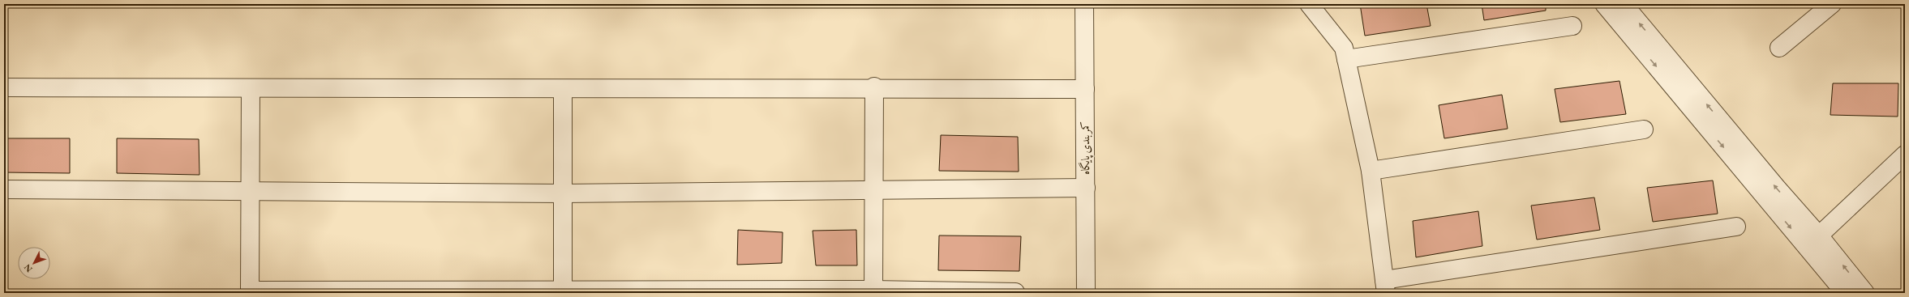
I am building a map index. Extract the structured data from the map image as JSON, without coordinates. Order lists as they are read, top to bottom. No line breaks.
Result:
{"streets":{"street":["کمربندی پایگاه"]},"north":"bottom left"}
